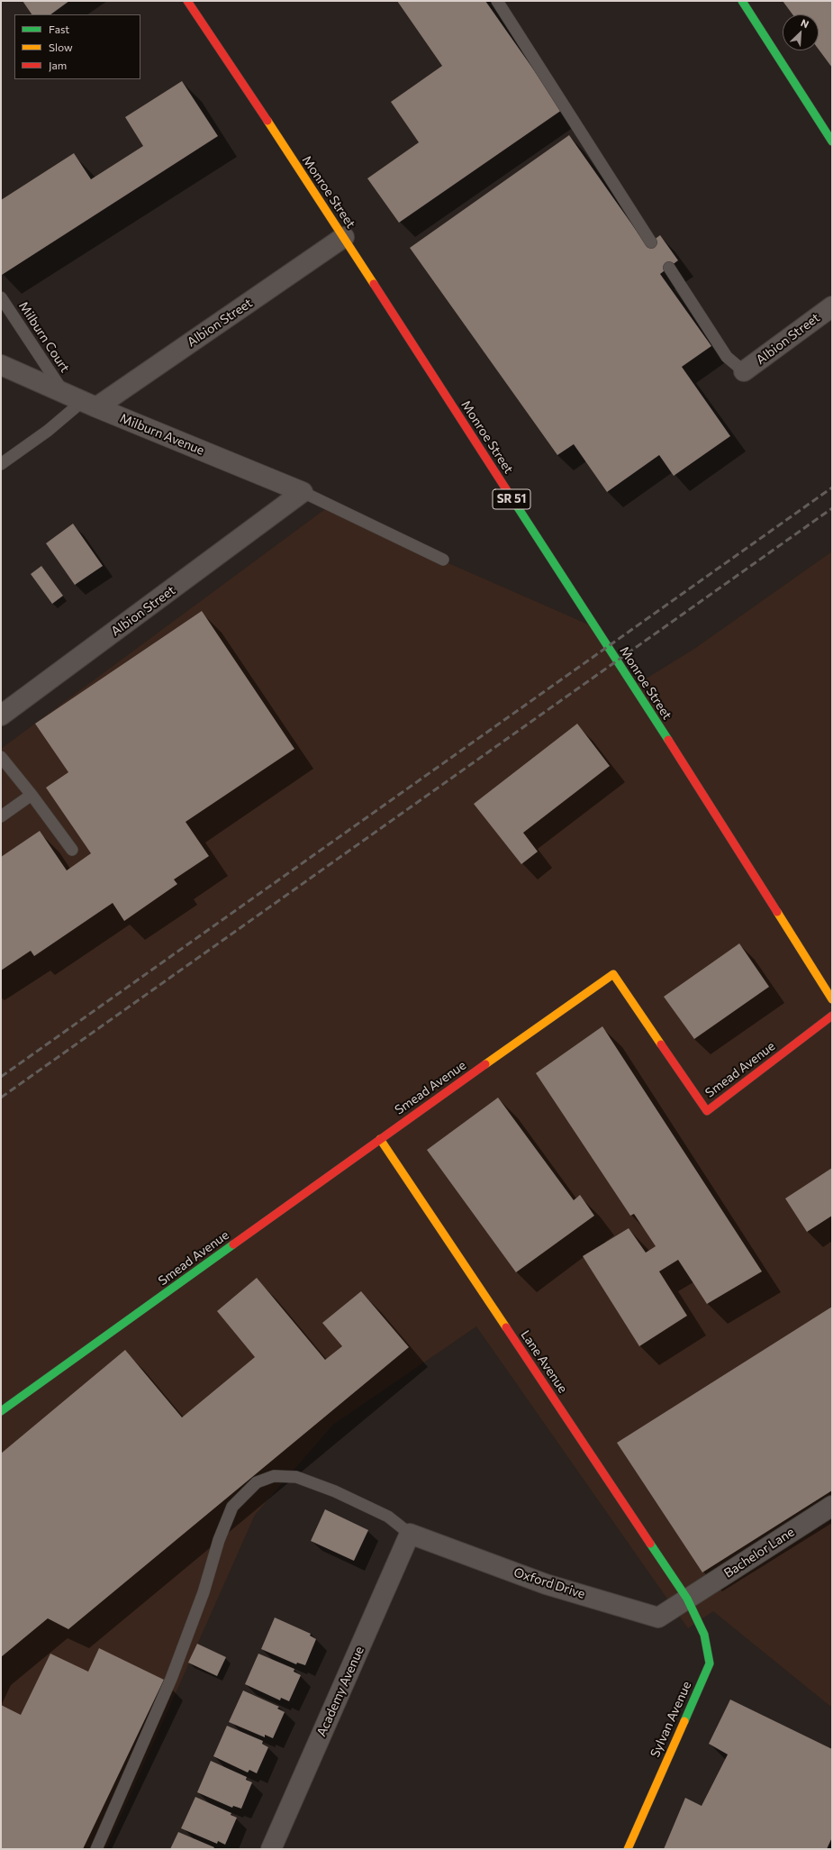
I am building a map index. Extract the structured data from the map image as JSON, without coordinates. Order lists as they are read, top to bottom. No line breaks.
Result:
{"streets":{"street":["Monroe Street","Albion Street","Milburn Avenue","SR 51","Smead Avenue","Lane Avenue","Bachelor Lane","Oxford Drive","Academy Avenue","Sylvan Avenue"],"lane":["Milburn Court"]},"crossings":[["Monroe Street","Albion Street"],["Albion Street","Milburn Avenue"],["Milburn Court","Milburn Avenue"],["Smead Avenue","Lane Avenue"],["Lane Avenue","Bachelor Lane"],["Lane Avenue","Oxford Drive"],["Lane Avenue","Sylvan Avenue"],["Bachelor Lane","Oxford Drive"],["Bachelor Lane","Sylvan Avenue"],["Oxford Drive","Academy Avenue"],["Oxford Drive","Sylvan Avenue"]],"legend":["Fast","Slow","Jam"],"north":"top right"}
